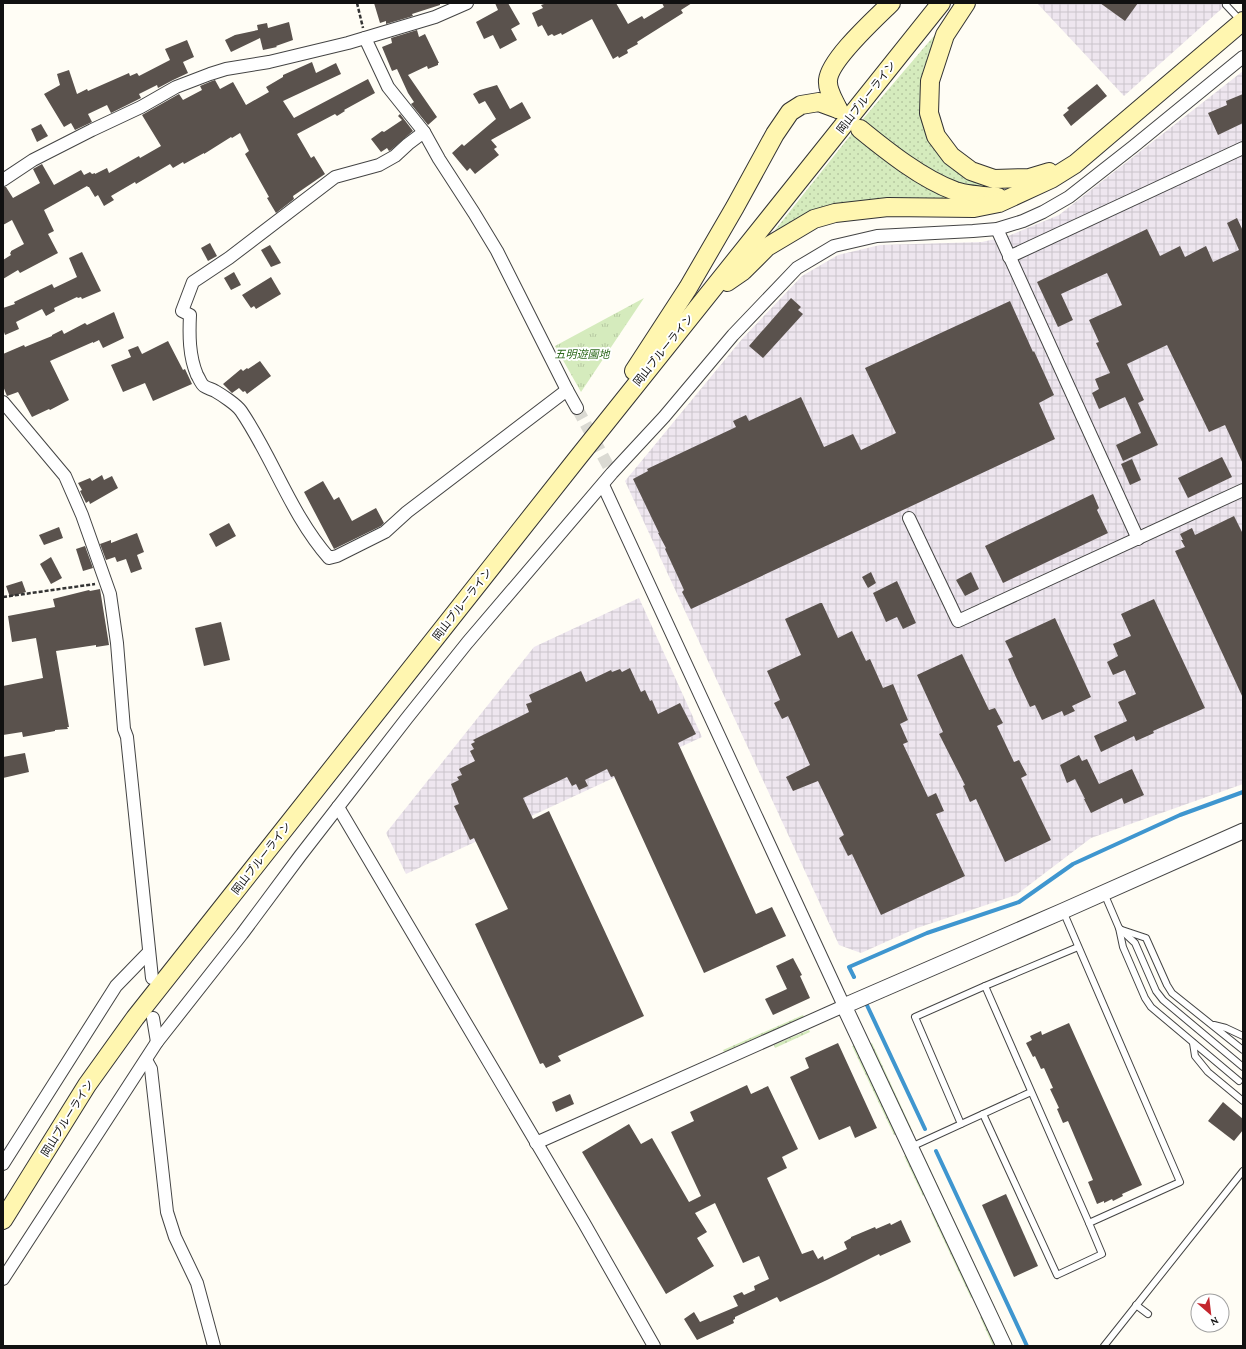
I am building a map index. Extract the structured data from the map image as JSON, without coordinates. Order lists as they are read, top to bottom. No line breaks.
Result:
{"streets":{"main road":["岡山ブルーライン"]},"parks":["五明遊園地"],"north":"bottom right"}
